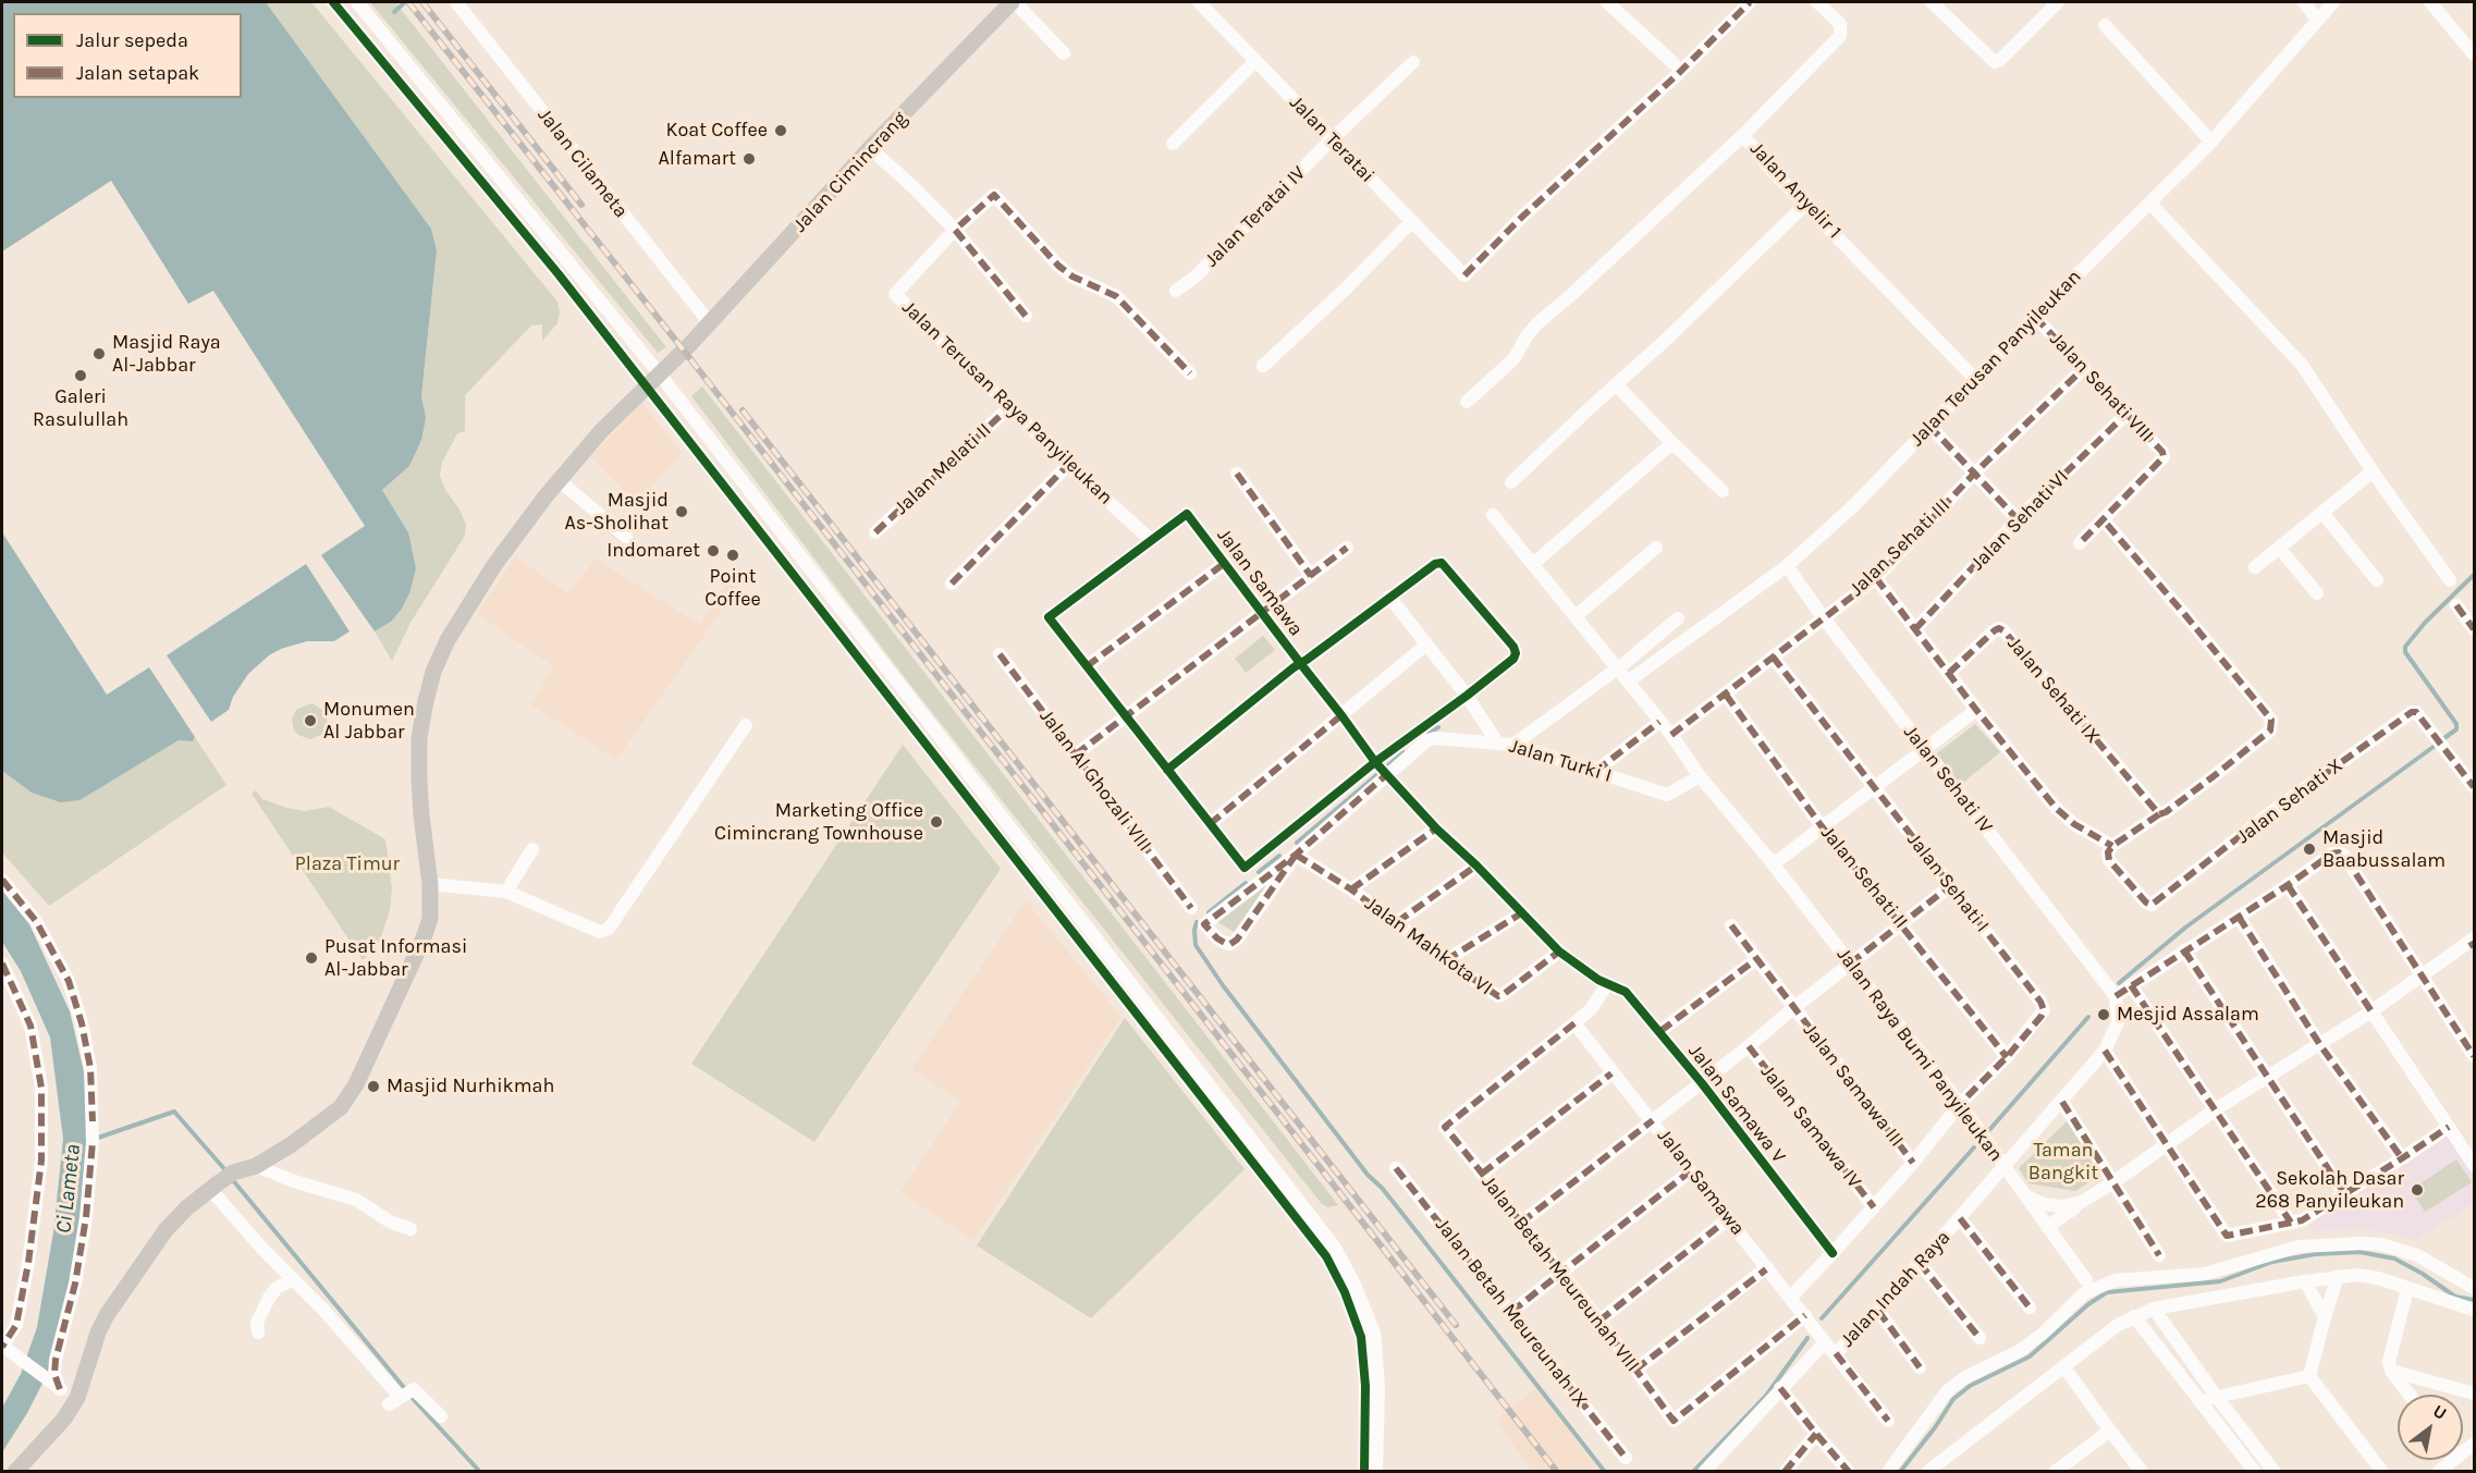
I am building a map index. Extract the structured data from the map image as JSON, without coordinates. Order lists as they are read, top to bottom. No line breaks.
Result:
{"streets":{"main road":["Jalan Cimincrang"],"street":["Jalan Teratai","Jalan Cilameta","Jalan Anyelir 1","Jalan Teratai IV","Jalan Terusan Panyileukan","Jalan Sehati VIII","Jalan Terusan Raya Panyileukan","Jalan Melati II","Jalan Sehati VI","Jalan Sehati III","Jalan Samawa","Jalan Sehati IX","Jalan Turki I","Jalan Sehati IV","Jalan Al Ghozali VIII","Jalan Sehati X","Jalan Sehati II","Jalan Sehati I","Jalan Mahkota VI","Jalan Raya Bumi Panyileukan","Jalan Samawa III","Jalan Samawa V","Jalan Samawa IV","Jalan Betah Meureunah VIII","Jalan Indah Raya","Jalan Betah Meureunah IX"]},"crossings":[["Jalan Teratai","Jalan Teratai IV"],["Jalan Cilameta","Jalan Cimincrang"],["Jalan Anyelir 1","Jalan Terusan Panyileukan"],["Jalan Terusan Panyileukan","Jalan Sehati VIII"],["Jalan Terusan Panyileukan","Jalan Sehati IV"],["Jalan Terusan Panyileukan","Jalan Raya Bumi Panyileukan"],["Jalan Sehati VIII","Jalan Sehati VI"],["Jalan Sehati VIII","Jalan Sehati III"],["Jalan Terusan Raya Panyileukan","Jalan Melati II"],["Jalan Terusan Raya Panyileukan","Jalan Samawa"],["Jalan Sehati III","Jalan Sehati IV"],["Jalan Sehati III","Jalan Sehati II"],["Jalan Sehati III","Jalan Sehati I"],["Jalan Sehati III","Jalan Raya Bumi Panyileukan"],["Jalan Samawa","Jalan Turki I"],["Jalan Samawa","Jalan Sehati I"],["Jalan Samawa","Jalan Mahkota VI"],["Jalan Samawa","Jalan Samawa V"],["Jalan Samawa","Jalan Betah Meureunah VIII"],["Jalan Samawa","Jalan Indah Raya"],["Jalan Turki I","Jalan Raya Bumi Panyileukan"],["Jalan Sehati IV","Jalan Indah Raya"],["Jalan Sehati II","Jalan Sehati I"],["Jalan Sehati I","Jalan Raya Bumi Panyileukan"],["Jalan Sehati I","Jalan Samawa III"],["Jalan Sehati I","Jalan Samawa V"],["Jalan Sehati I","Jalan Samawa IV"],["Jalan Raya Bumi Panyileukan","Jalan Indah Raya"]],"water":["Ci Lameta"],"parks":["Plaza Timur","Taman Bangkit"],"places":["Koat Coffee","Alfamart","Masjid Raya Al-Jabbar","Galeri Rasulullah","Masjid As-Sholihat","Indomaret","Point Coffee","Monumen Al Jabbar","Marketing Office Cimincrang Townhouse","Masjid Baabussalam","Pusat Informasi Al-Jabbar","Mesjid Assalam","Masjid Nurhikmah","Sekolah Dasar 268 Panyileukan"],"legend":["Jalur sepeda","Jalan setapak"],"north":"top right"}
